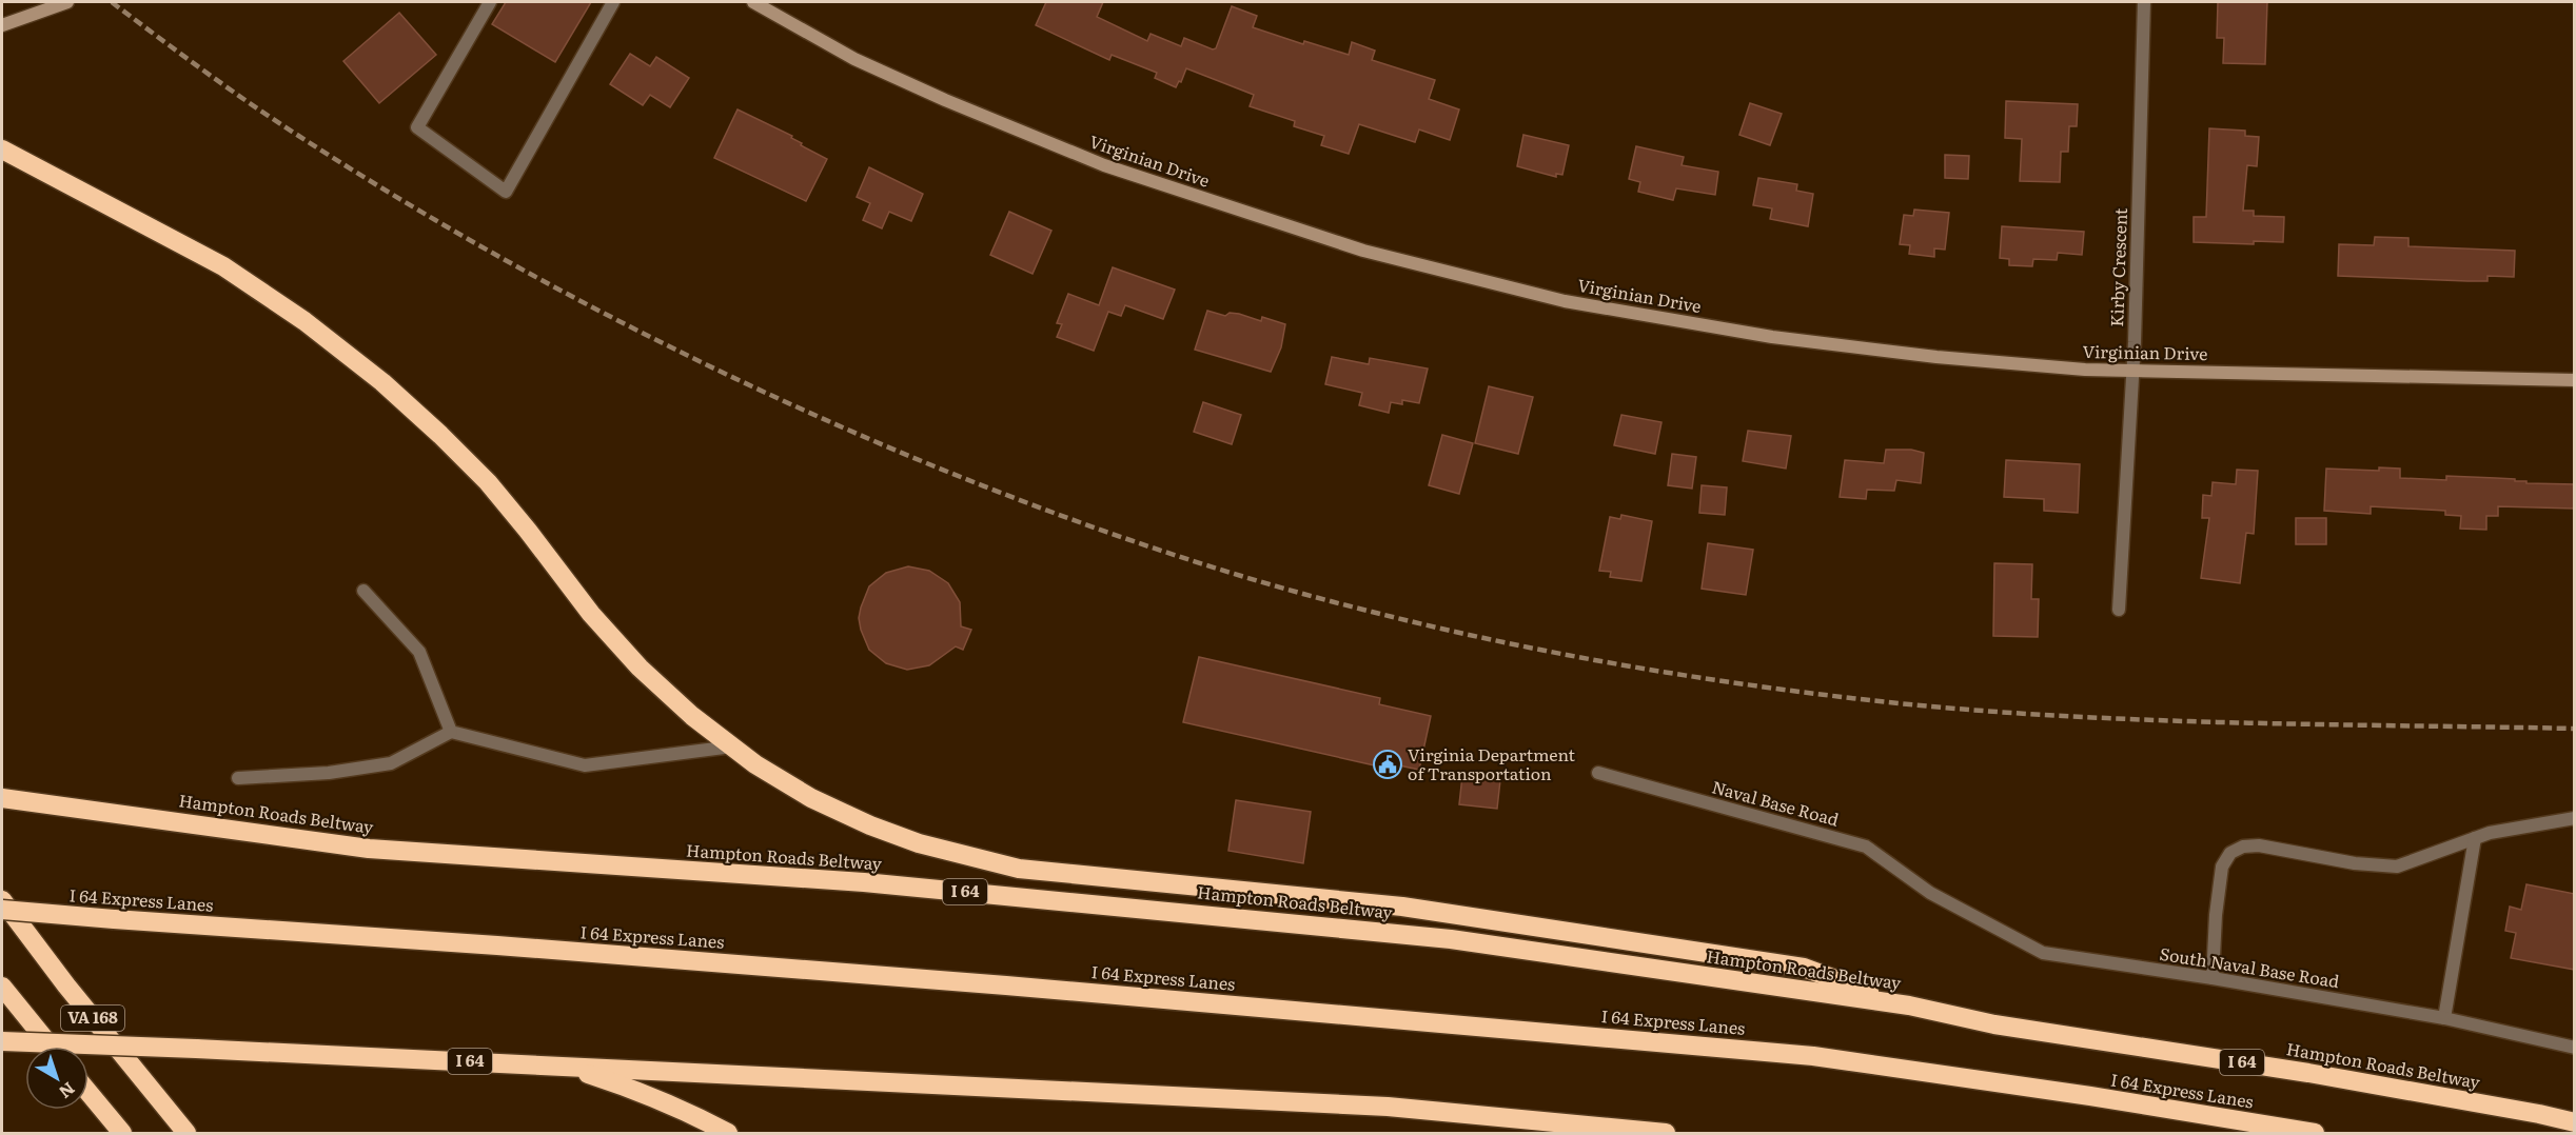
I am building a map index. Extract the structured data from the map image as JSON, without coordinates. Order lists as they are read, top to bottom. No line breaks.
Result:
{"streets":{"highway":["Hampton Roads Beltway","I 64","I 64 Express Lanes","VA 168"],"street":["Virginian Drive","Kirby Crescent","Naval Base Road","South Naval Base Road"]},"crossings":[["Virginian Drive","Kirby Crescent"],["Naval Base Road","South Naval Base Road"]],"places":{"public building":["Virginia Department of Transportation"]},"north":"bottom right"}
